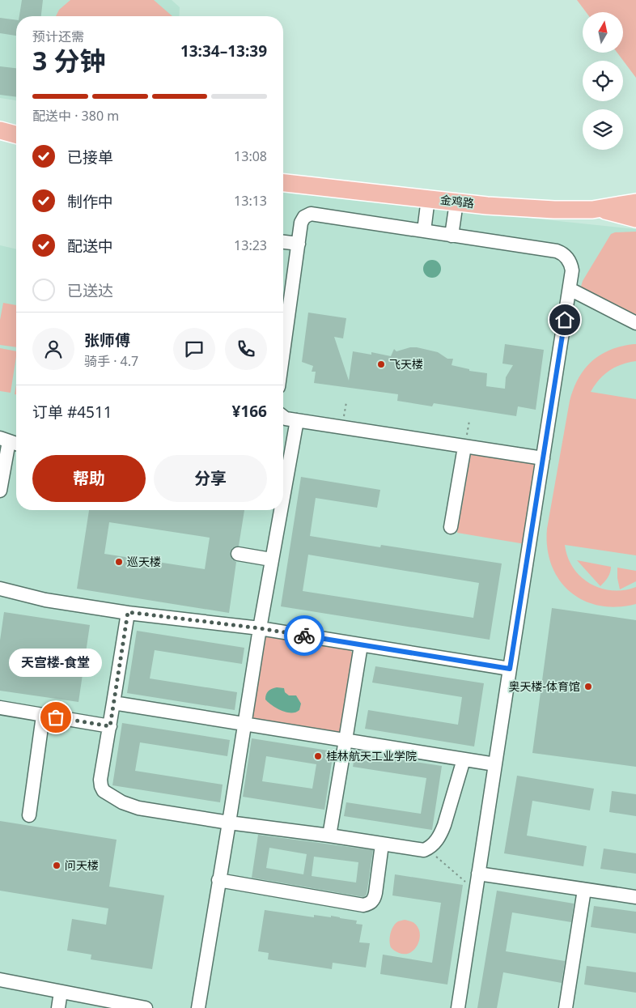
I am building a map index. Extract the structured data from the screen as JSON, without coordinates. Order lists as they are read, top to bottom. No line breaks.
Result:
{"streets":{"main road":["金鸡路"]},"places":["飞天楼","巡天楼","奥天楼-体育馆","天宫楼-食堂","桂林航天工业学院","问天楼"],"north":"top","page":{"heading":["3 分钟","预计还需","13:34–13:39"],"panel":["张师傅","骑手 · 4.7","订单 #4511","¥166"],"bar":"配送中 · 380 m","list":[["已接单","13:08"],["制作中","13:13"],["配送中","13:23"],"已送达"],"buttons":["帮助","分享"],"bubble":"天宫楼-食堂"}}
